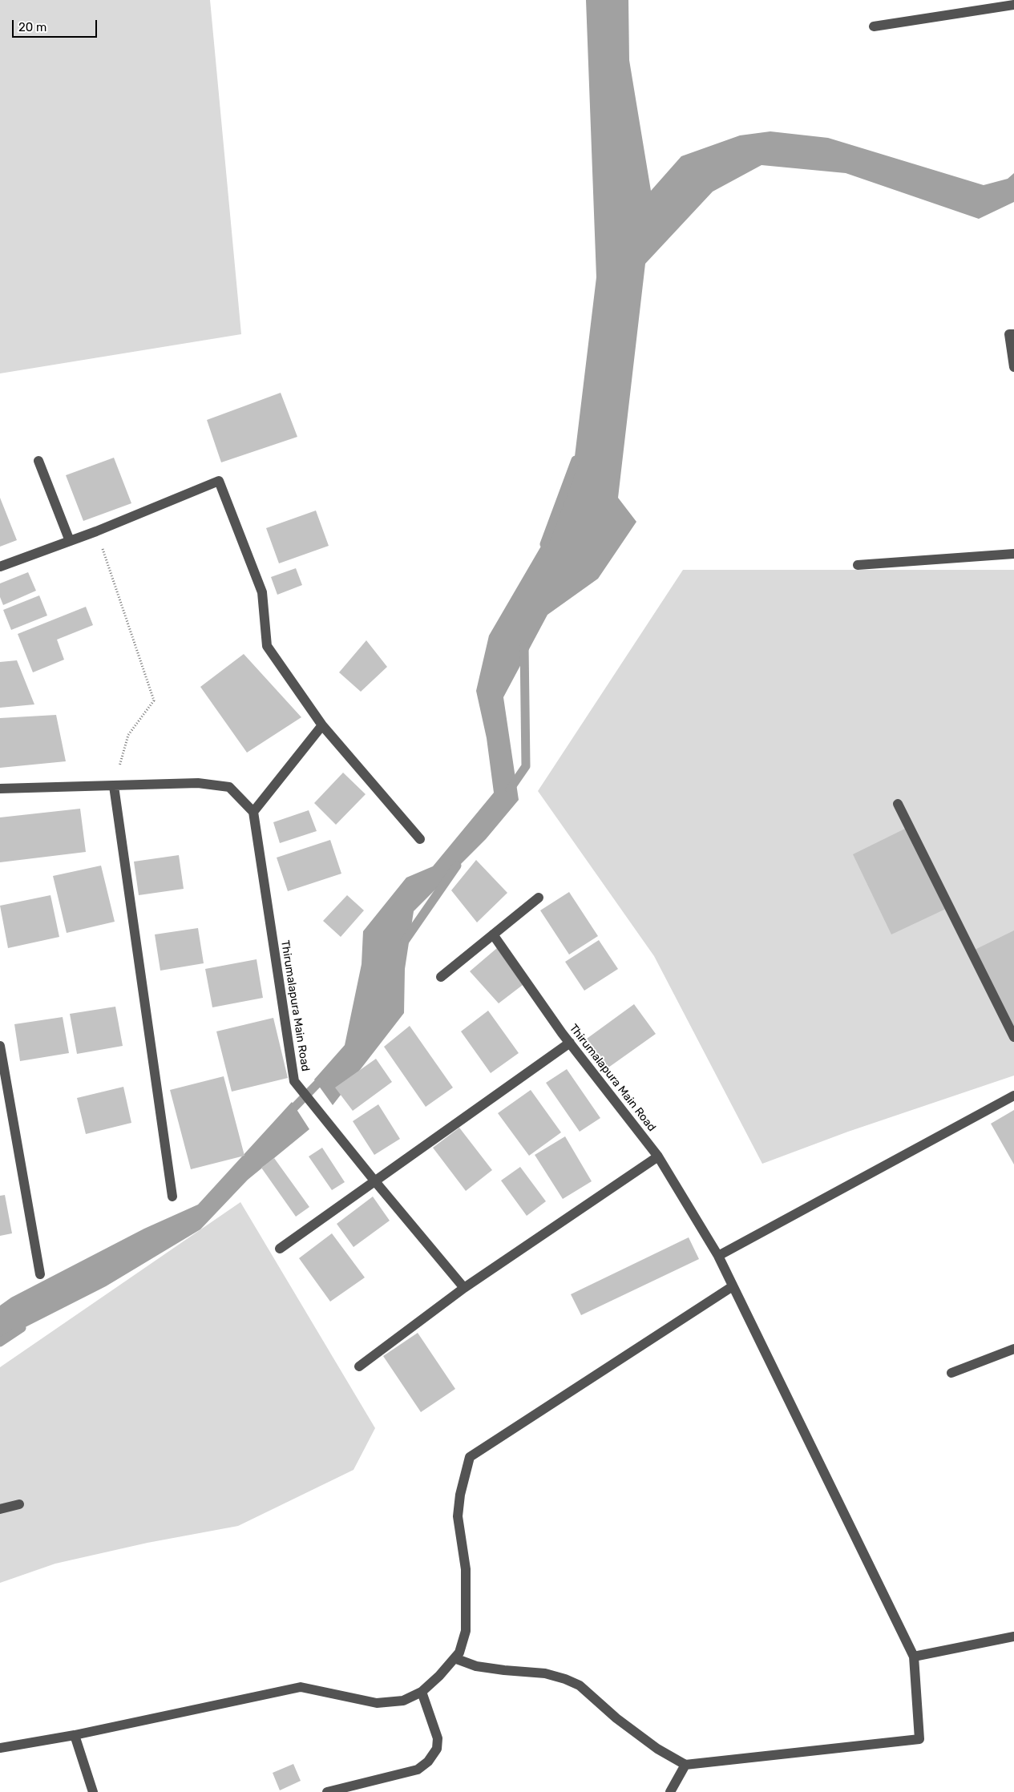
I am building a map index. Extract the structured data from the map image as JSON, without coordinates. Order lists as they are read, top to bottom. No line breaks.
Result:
{"streets":{"street":["Thirumalapura Main Road"]},"scale_bar":"20 m"}
